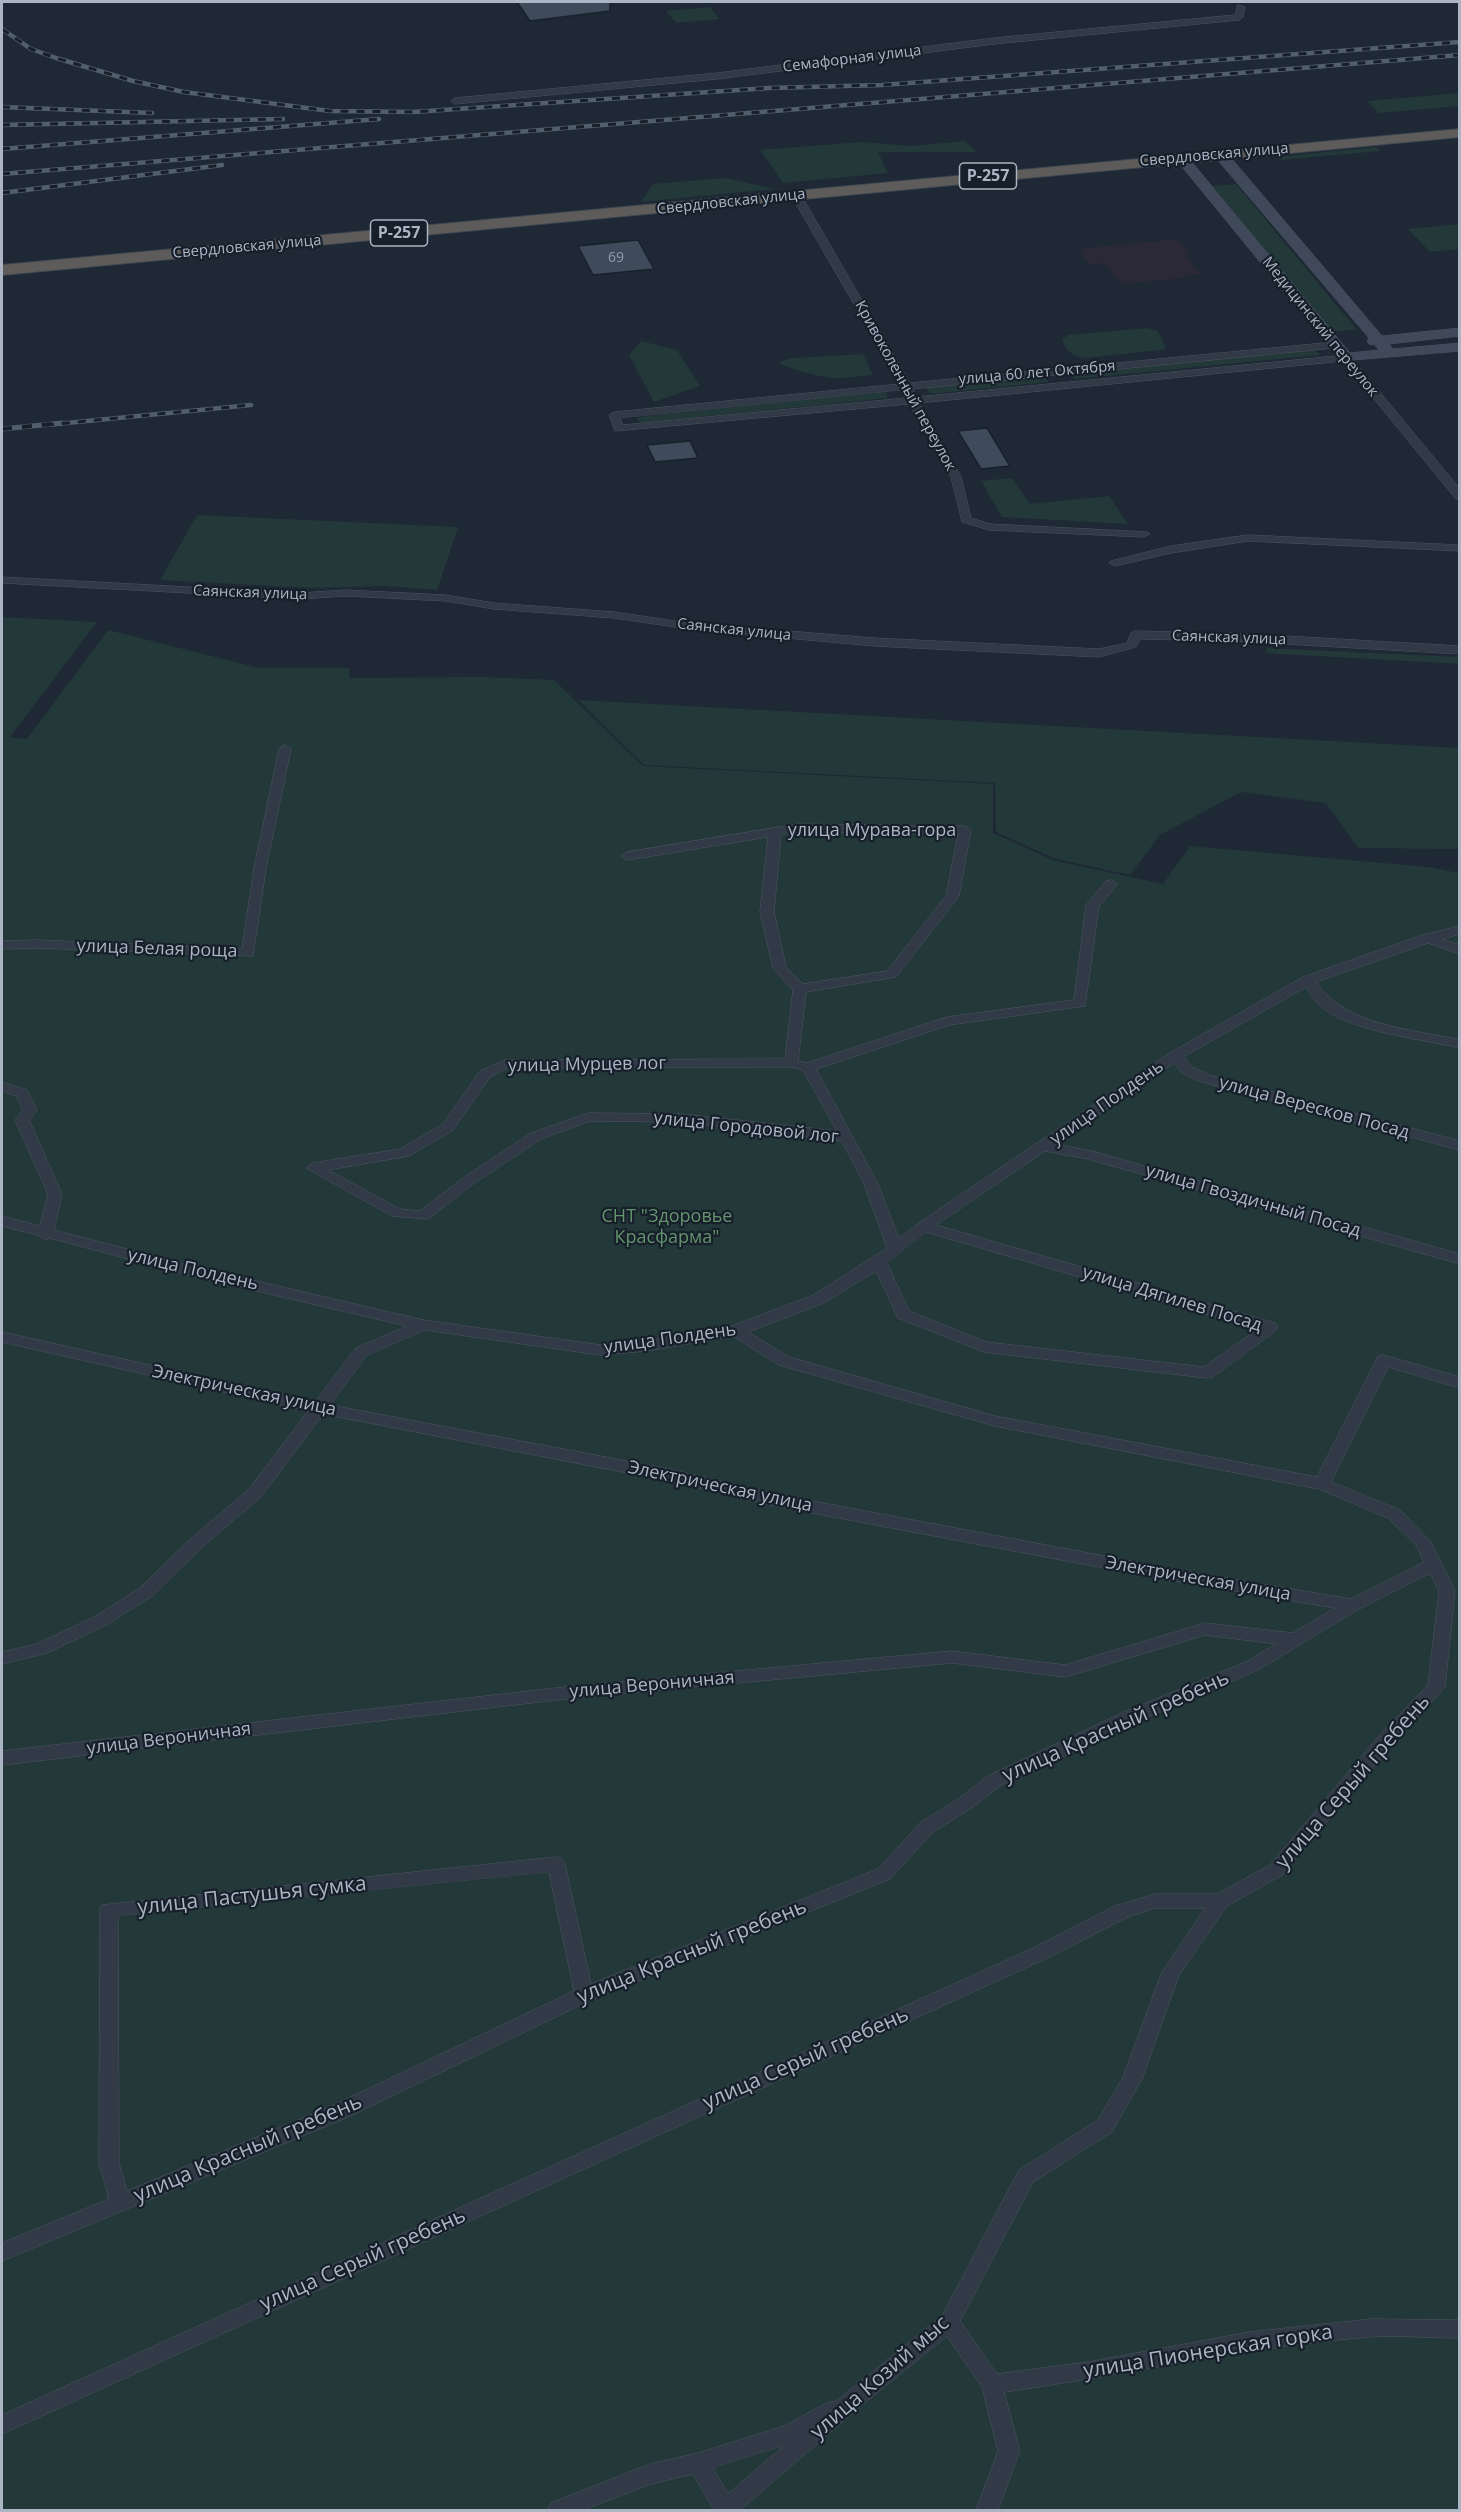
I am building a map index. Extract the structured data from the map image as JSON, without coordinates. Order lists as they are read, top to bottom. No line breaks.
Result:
{"streets":{"highway":["Свердловская улица","Р-257"],"main road":["Медицинский переулок","улица 60 лет Октября"],"street":["Семафорная улица","Кривоколенный переулок","Саянская улица","улица Мурава-гора","улица Белая роща","улица Мурцев лог","улица Полдень","улица Вересков Посад","улица Городовой лог","улица Гвоздичный Посад","улица Дягилев Посад","Электрическая улица","улица Вероничная","улица Красный гребень","улица Серый гребень","улица Пастушья сумка","улица Пионерская горка","улица Козий мыс"]},"crossings":[["Свердловская улица","Медицинский переулок"],["Свердловская улица","Кривоколенный переулок"],["Медицинский переулок","улица 60 лет Октября"],["улица 60 лет Октября","Кривоколенный переулок"],["улица Мурцев лог","улица Городовой лог"],["улица Полдень","улица Вересков Посад"],["улица Полдень","улица Городовой лог"],["улица Полдень","улица Гвоздичный Посад"],["улица Полдень","улица Дягилев Посад"],["Электрическая улица","улица Красный гребень"],["улица Вероничная","улица Красный гребень"],["улица Красный гребень","улица Пастушья сумка"],["улица Серый гребень","улица Козий мыс"]],"parks":["СНТ \"Здоровье Красфарма\""],"house_numbers":["69"]}
